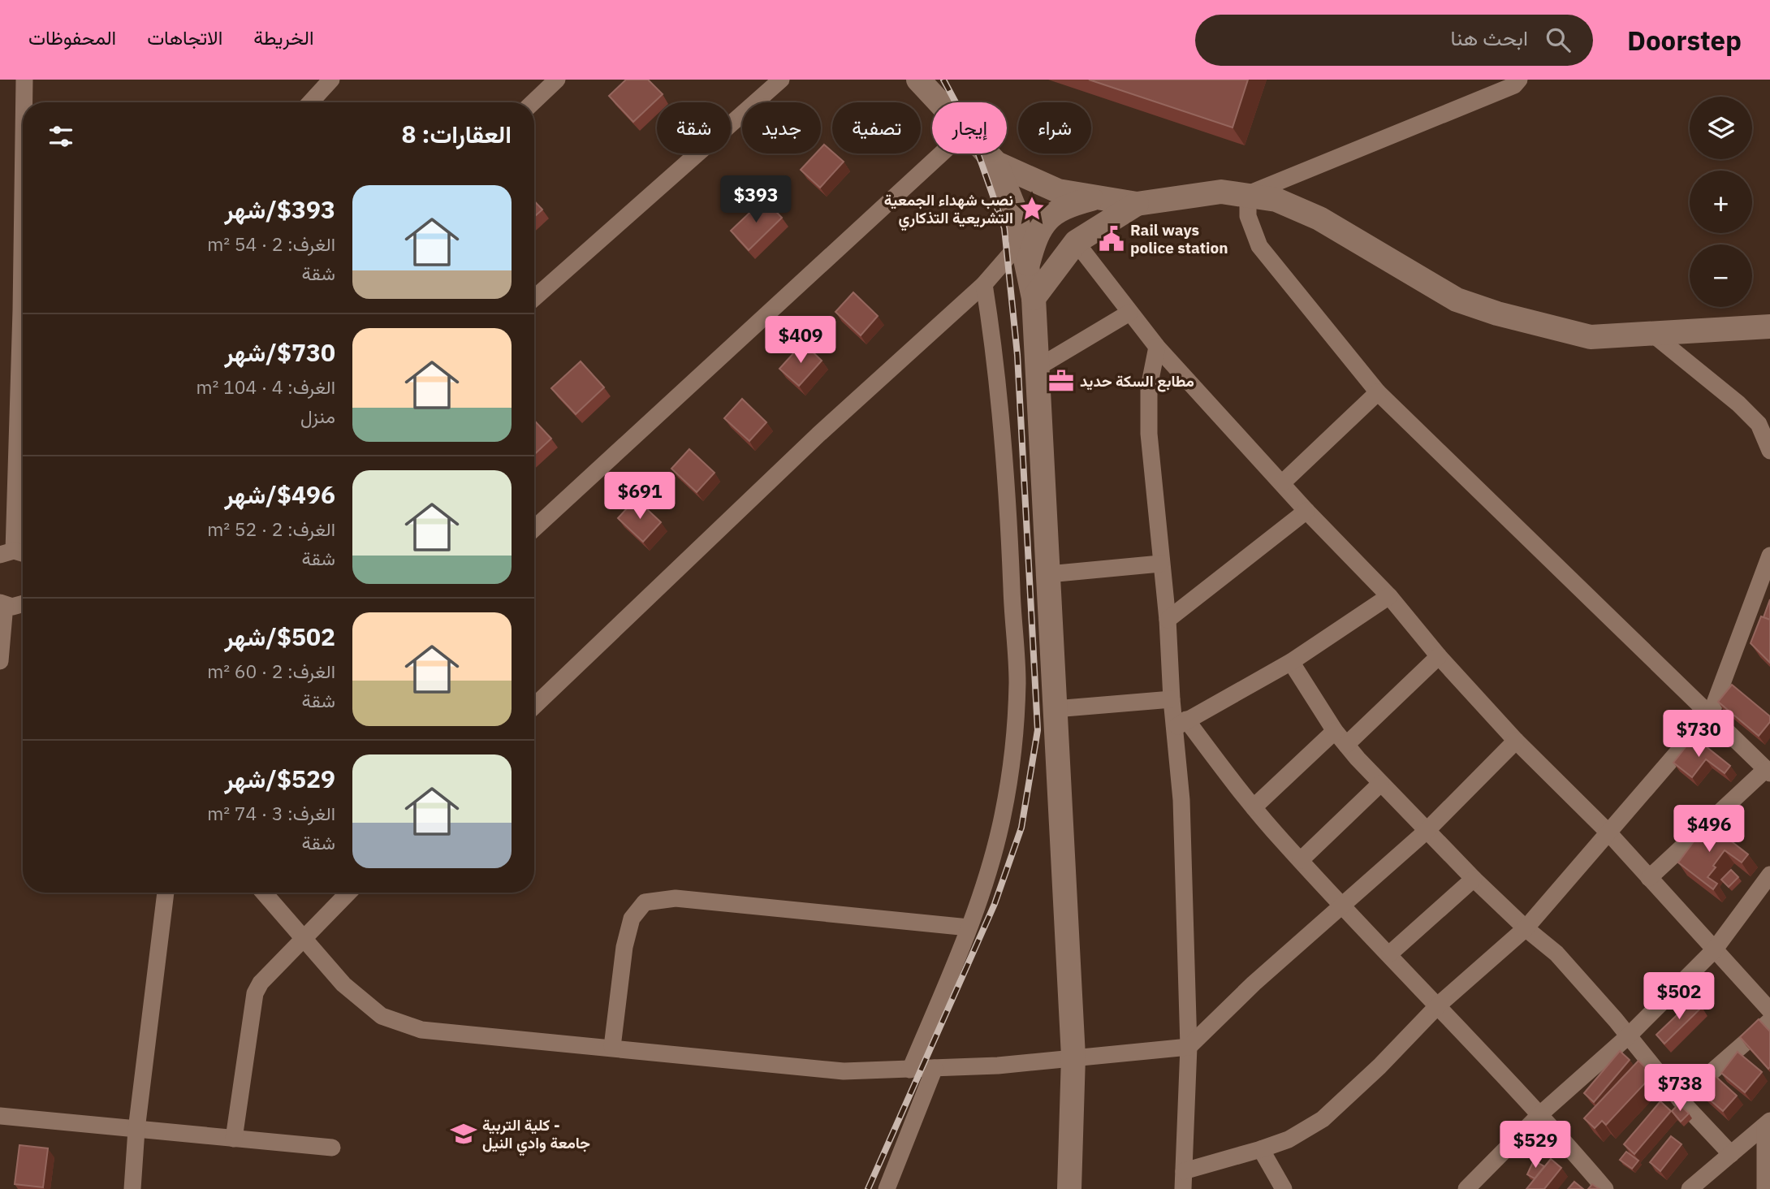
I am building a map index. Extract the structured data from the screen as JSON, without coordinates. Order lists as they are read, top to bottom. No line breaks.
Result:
{"places":{"place":["نصب شهداء الجمعية التشريعية التذكاري"],"public building":["Rail ways police station"],"office":["مطابع السكة حديد"],"school or university":["كلية التربية - جامعة وادي النيل"]},"page":{"header":"Doorstep","search":"ابحث هنا","nav":["الخريطة","الاتجاهات","المحفوظات"],"map_buttons":["+","−"],"chip":["شراء","إيجار","تصفية","جديد","شقة"],"heading":"العقارات: 8","list":[{"name":"$393/شهر","note":"الغرف: 2 · 54 m² · شقة"},{"name":"$730/شهر","note":"الغرف: 4 · 104 m² · منزل"},{"name":"$496/شهر","note":"الغرف: 2 · 52 m² · شقة"},{"name":"$502/شهر","note":"الغرف: 2 · 60 m² · شقة"},{"name":"$529/شهر","note":"الغرف: 3 · 74 m² · شقة"}],"price":["$393","$409","$691","$730","$496","$502","$738","$529"]}}
